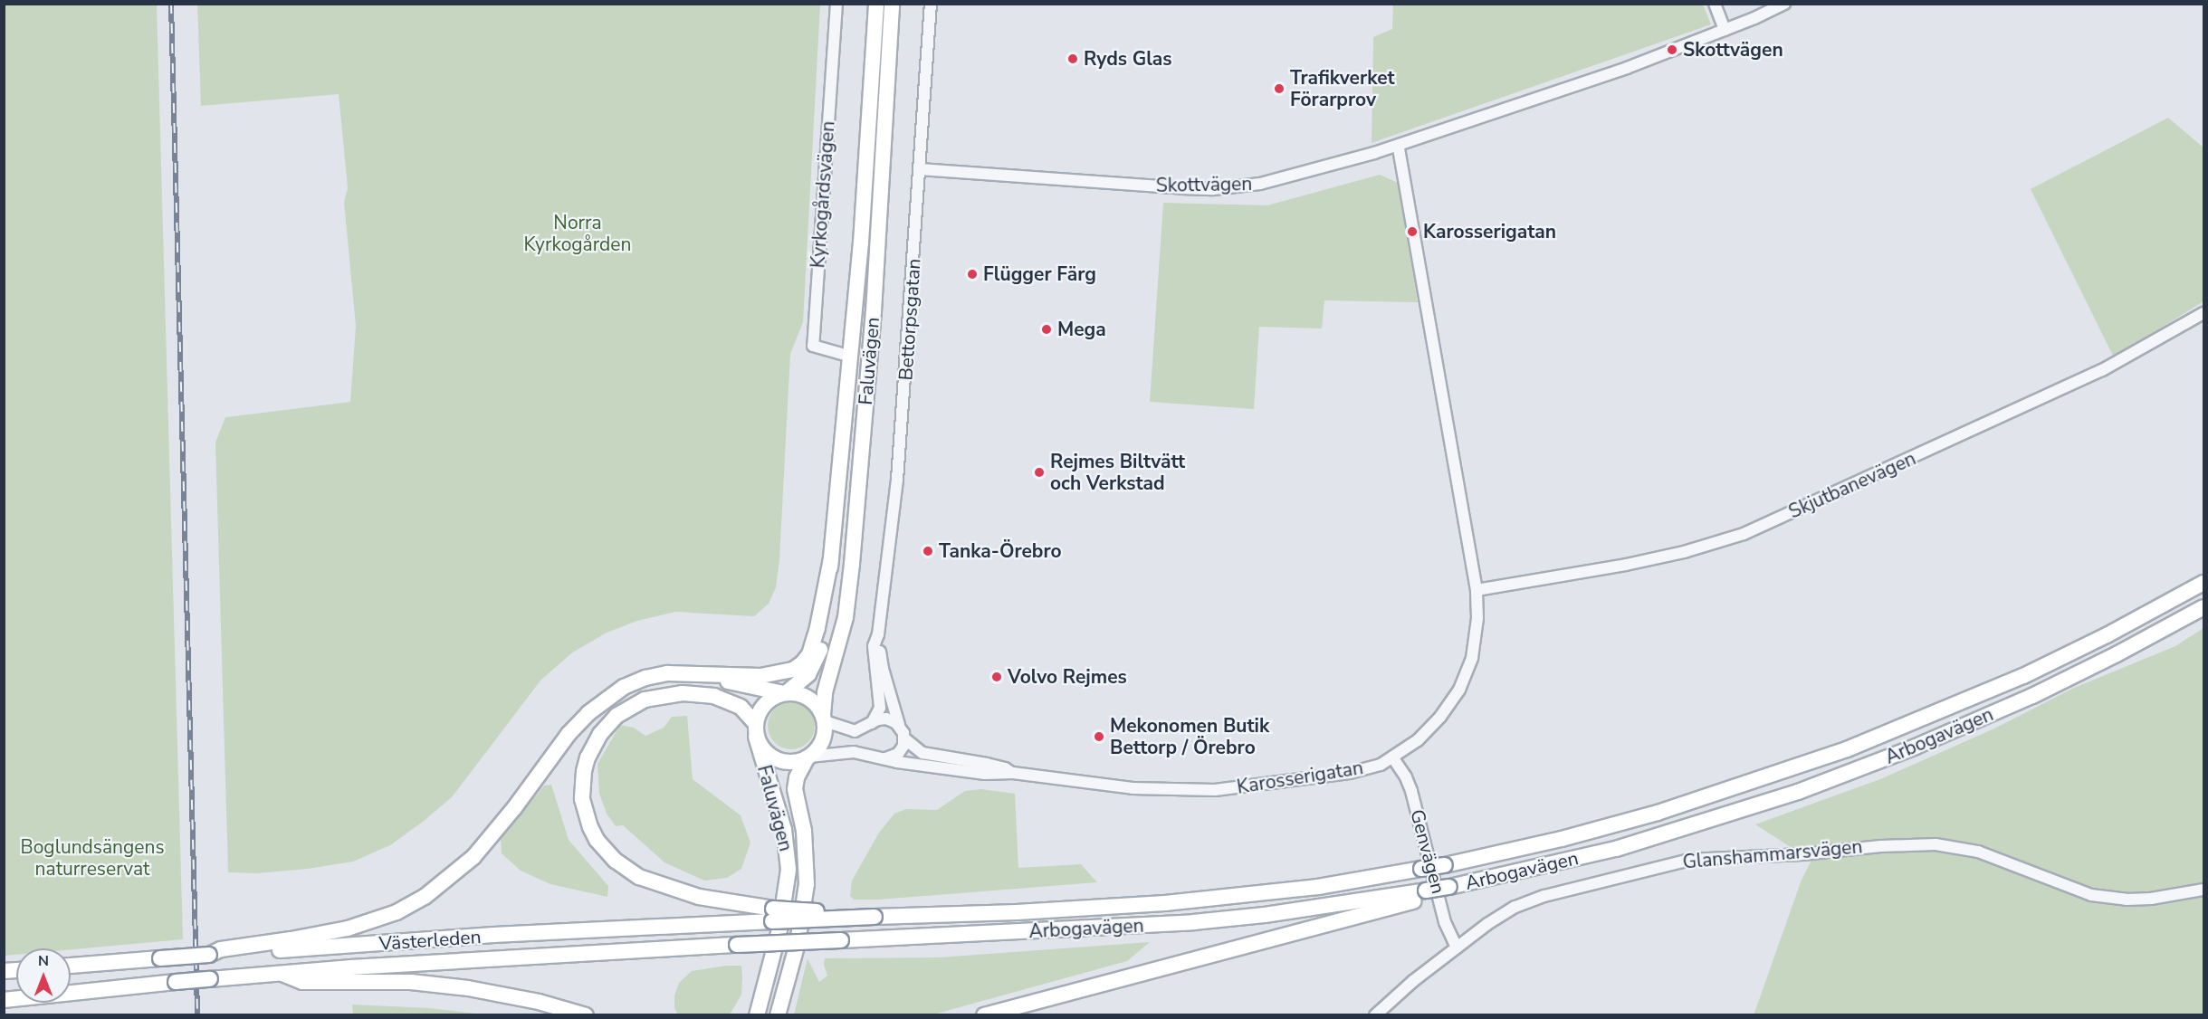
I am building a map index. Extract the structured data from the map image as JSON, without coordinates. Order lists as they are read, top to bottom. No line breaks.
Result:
{"streets":{"highway":["Faluvägen","Arbogavägen","Västerleden"],"street":["Skottvägen","Kyrkogårdsvägen","Bettorpsgatan","Skjutbanevägen","Karosserigatan","Genvägen","Glanshammarsvägen"]},"crossings":[["Skottvägen","Bettorpsgatan"],["Skottvägen","Karosserigatan"],["Kyrkogårdsvägen","Faluvägen"],["Faluvägen","Arbogavägen"],["Faluvägen","Karosserigatan"],["Faluvägen","Västerleden"],["Skjutbanevägen","Karosserigatan"],["Arbogavägen","Västerleden"],["Karosserigatan","Genvägen"],["Genvägen","Glanshammarsvägen"]],"parks":["Norra Kyrkogården","Boglundsängens naturreservat"],"places":["Skottvägen","Ryds Glas","Trafikverket Förarprov","Karosserigatan","Flügger Färg","Mega","Rejmes Biltvätt och Verkstad","Tanka-Örebro","Volvo Rejmes","Mekonomen Butik Bettorp / Örebro"],"north":"top"}
